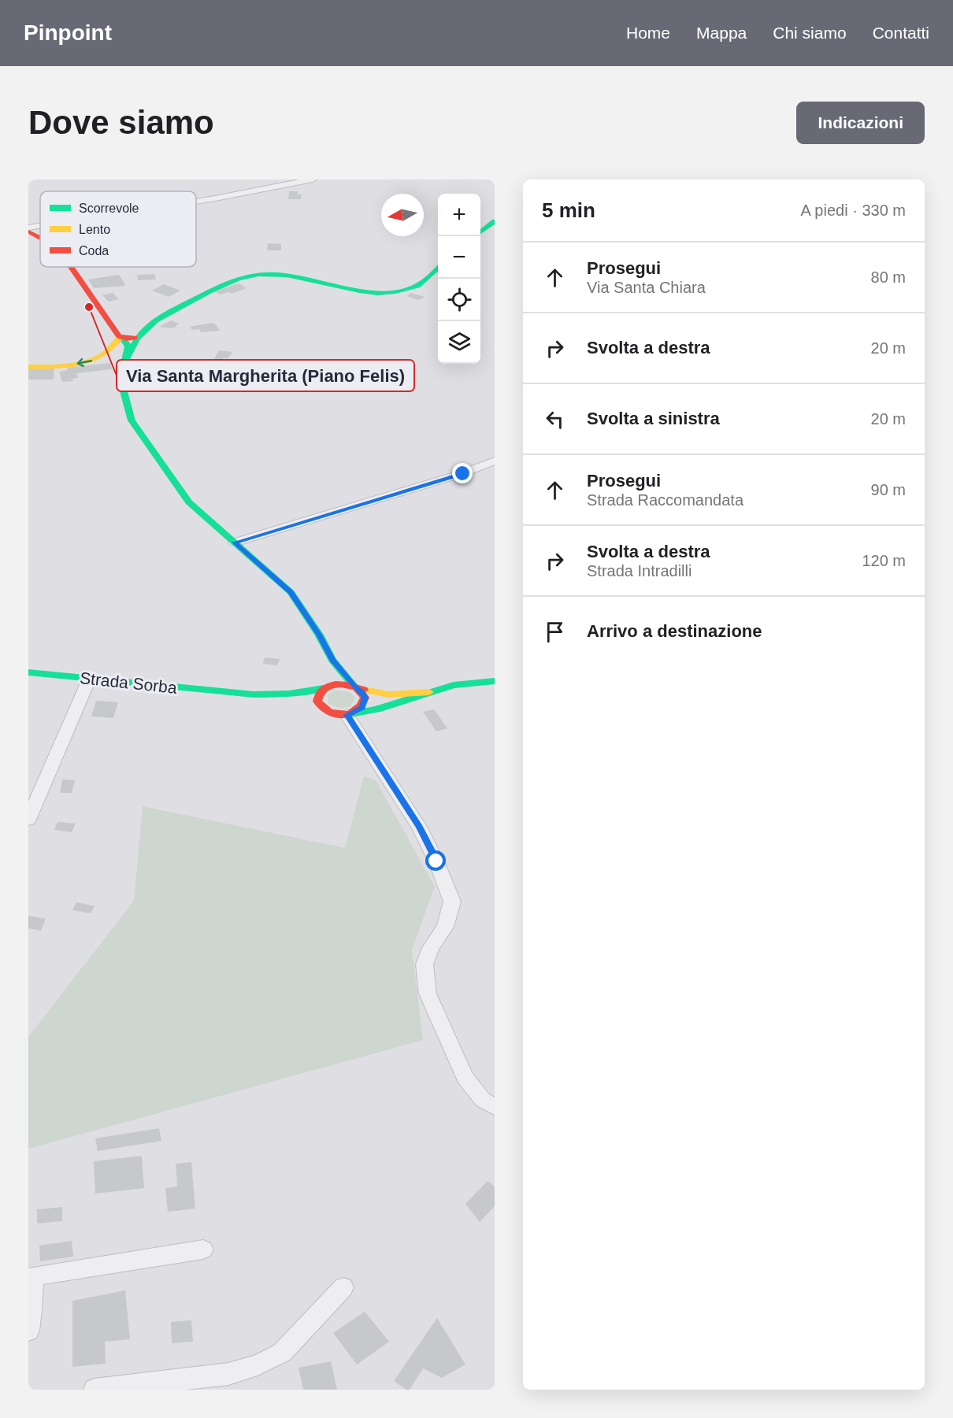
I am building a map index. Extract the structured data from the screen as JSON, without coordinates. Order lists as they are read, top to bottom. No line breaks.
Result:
{"streets":{"street":["Strada Sorba"]},"places":["Via Santa Margherita (Piano Felis)"],"legend":["Scorrevole","Lento","Coda"],"north":"left","page":{"header":"Pinpoint","nav":["Home","Mappa","Chi siamo","Contatti"],"buttons":"Indicazioni","title":"Dove siamo","heading":["5 min","A piedi · 330 m"],"map_buttons":["+","−"],"list":[["Prosegui","Via Santa Chiara","80 m"],["Svolta a destra","20 m"],["Svolta a sinistra","20 m"],["Prosegui","Strada Raccomandata","90 m"],["Svolta a destra","Strada Intradilli","120 m"],"Arrivo a destinazione"]}}
